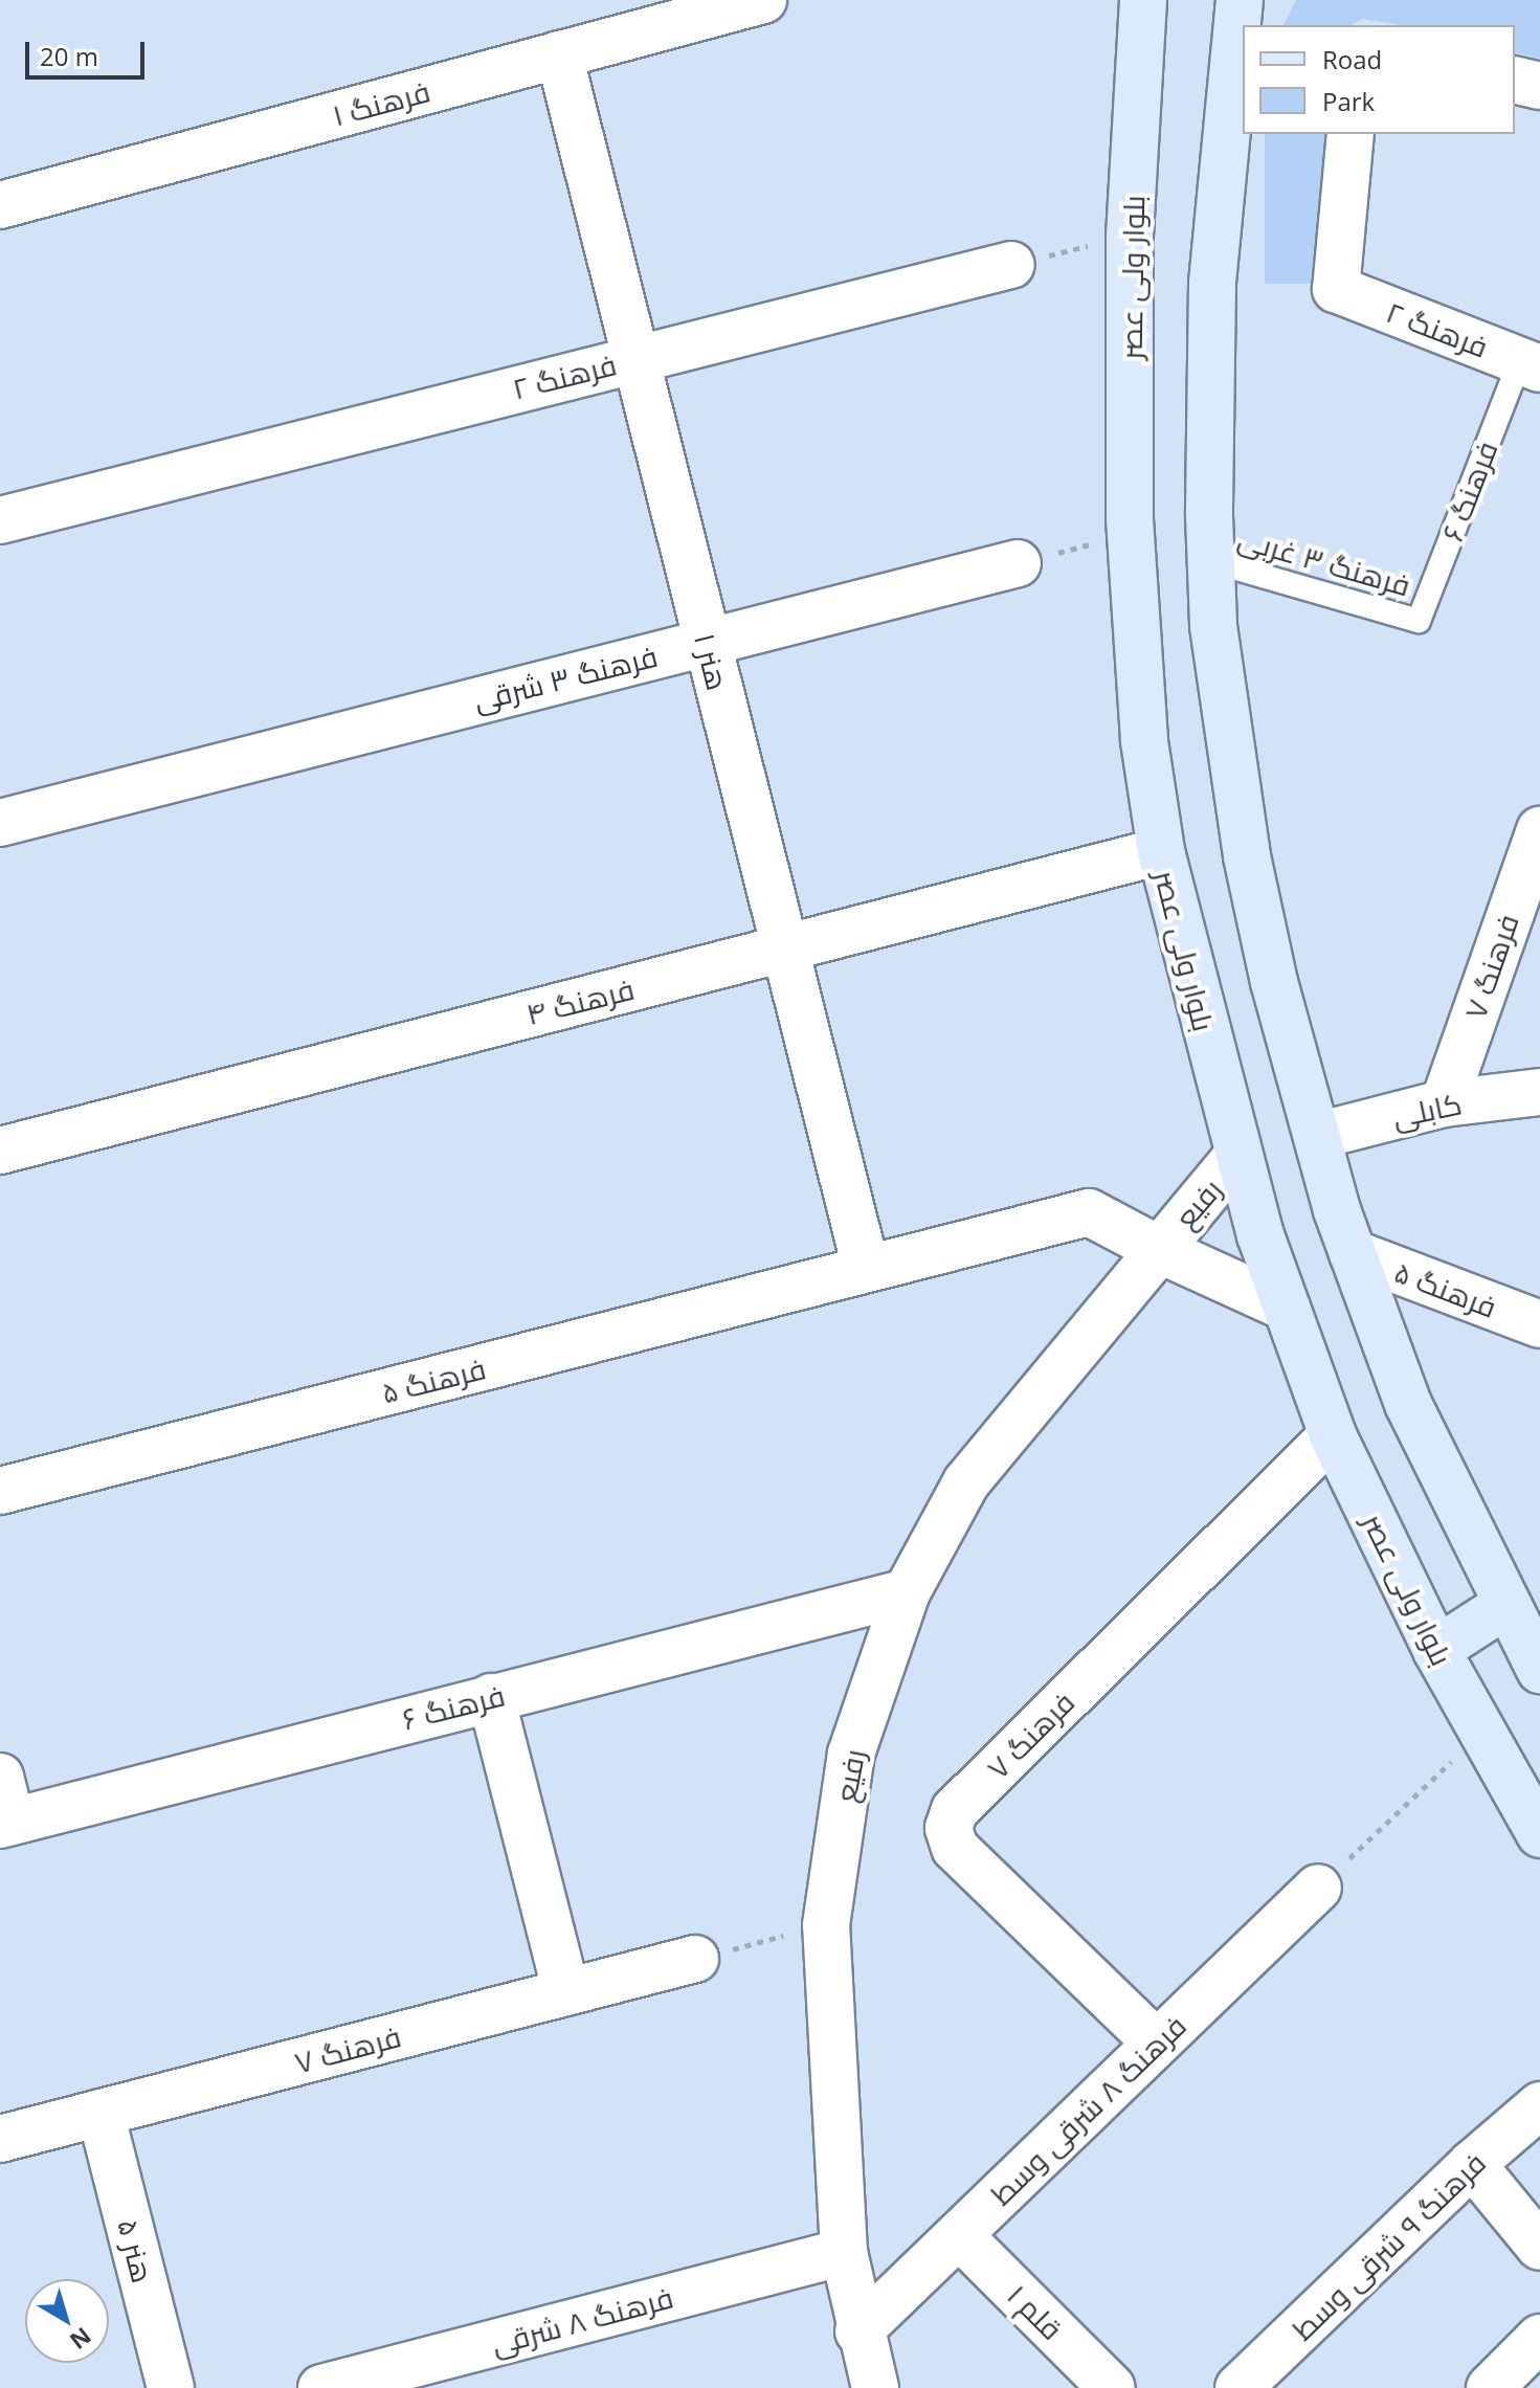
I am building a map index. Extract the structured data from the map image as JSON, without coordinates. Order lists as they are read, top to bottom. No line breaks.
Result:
{"streets":{"main road":["بلوار ولی عصر"],"street":["فرهنگ ۱","فرهنگ ۲","فرهنگ ۶","هنر ۱","فرهنگ ۳ شرقی","فرهنگ ۷","فرهنگ ۴","کابلی","رفیع","فرهنگ ۵","فرهنگ ۸ شرقی وسط","فرهنگ ۹ شرقی وسط","هنر ۵","قلم ۱","فرهنگ ۸ شرقی"],"lane":["فرهنگ ۳ غربی"]},"crossings":[["فرهنگ ۱","هنر ۱"],["بلوار ولی عصر","فرهنگ ۷"],["بلوار ولی عصر","فرهنگ ۴"],["بلوار ولی عصر","رفیع"],["فرهنگ ۲","فرهنگ ۶"],["فرهنگ ۲","هنر ۱"],["فرهنگ ۶","فرهنگ ۳ غربی"],["فرهنگ ۶","رفیع"],["هنر ۱","فرهنگ ۳ شرقی"],["هنر ۱","فرهنگ ۴"],["هنر ۱","فرهنگ ۵"],["فرهنگ ۷","کابلی"],["فرهنگ ۷","فرهنگ ۸ شرقی وسط"],["فرهنگ ۷","هنر ۵"],["رفیع","فرهنگ ۵"],["رفیع","فرهنگ ۸ شرقی وسط"],["رفیع","فرهنگ ۸ شرقی"],["فرهنگ ۸ شرقی وسط","قلم ۱"]],"legend":["Road","Park"],"scale_bar":"20 m","north":"bottom right"}
